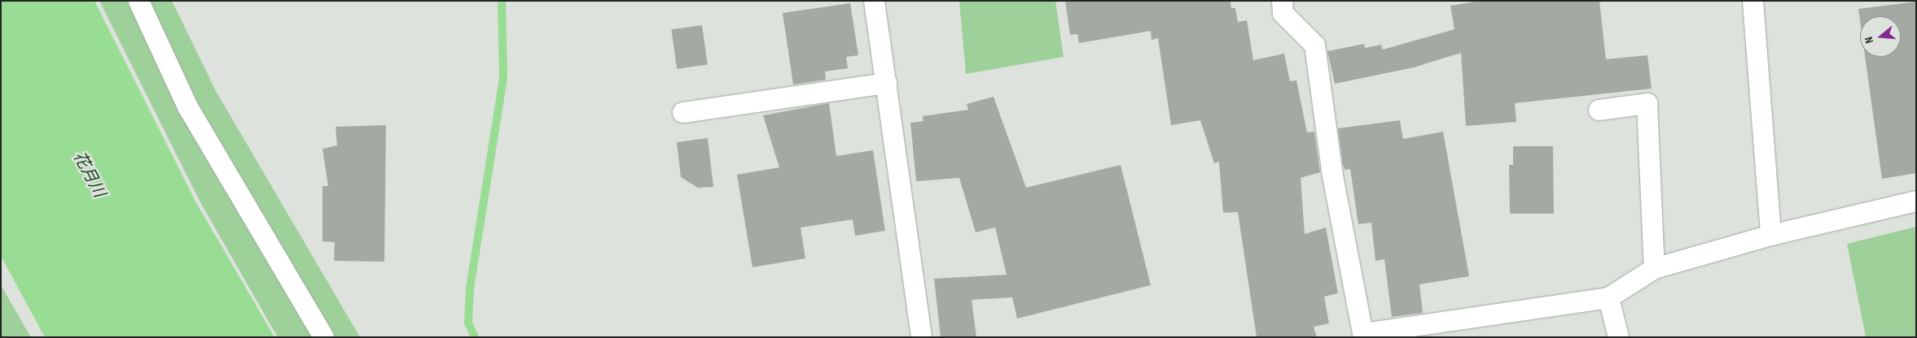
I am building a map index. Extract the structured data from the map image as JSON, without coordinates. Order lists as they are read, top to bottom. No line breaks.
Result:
{"water":["花月川"],"north":"left"}
